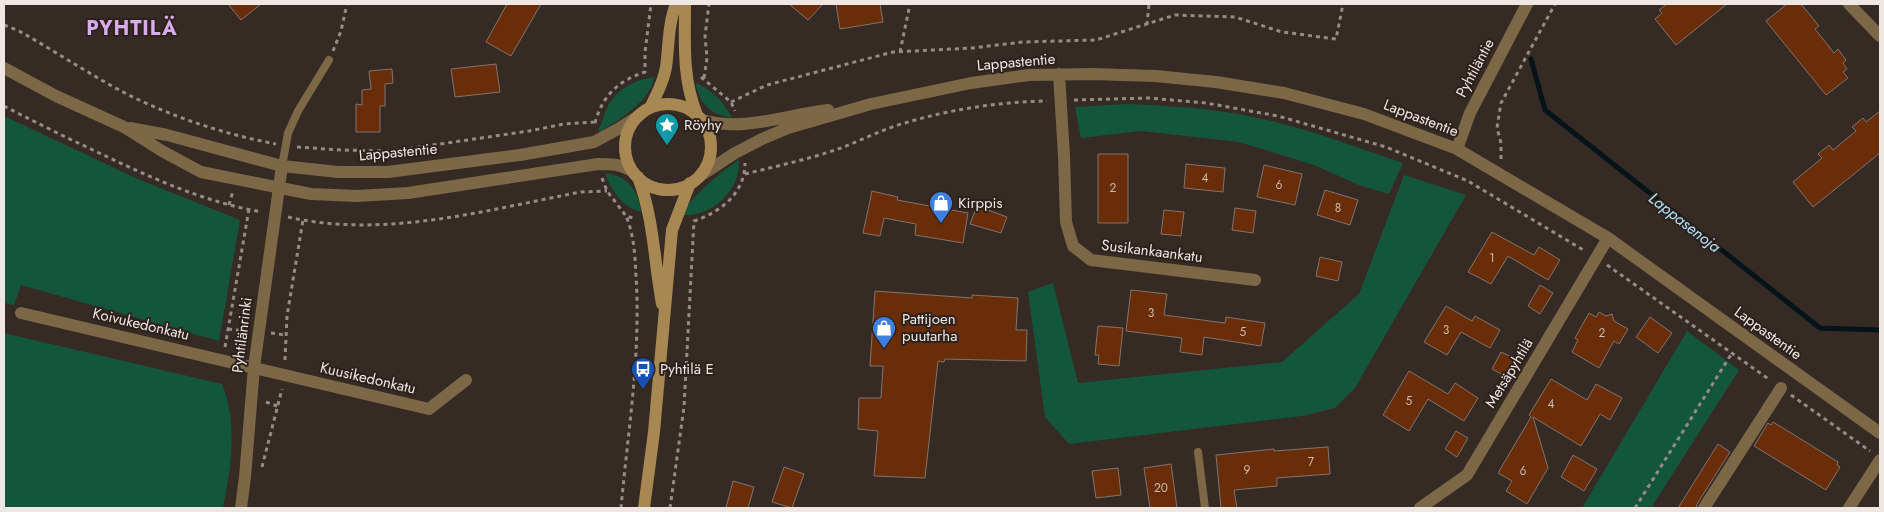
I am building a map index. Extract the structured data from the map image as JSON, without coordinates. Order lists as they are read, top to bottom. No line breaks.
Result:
{"streets":{"street":["Lappastentie","Pyhtiläntie","Susikankaankatu","Koivukedonkatu","Pyhtilänrinki","Metsäpyhtilä","Kuusikedonkatu"]},"crossings":[["Lappastentie","Pyhtiläntie"],["Lappastentie","Susikankaankatu"],["Lappastentie","Pyhtilänrinki"],["Lappastentie","Metsäpyhtilä"],["Koivukedonkatu","Pyhtilänrinki"],["Koivukedonkatu","Kuusikedonkatu"],["Pyhtilänrinki","Kuusikedonkatu"]],"districts":["PYHTILÄ"],"water":["Lappasenoja"],"places":{"place":["Röyhy"],"shop":["Kirppis","Pattijoen puutarha"],"bus stop":["Pyhtilä E"]},"house_numbers":["4","6","2","8","1","3","3","5","2","5","4","7","9","6","20"]}
